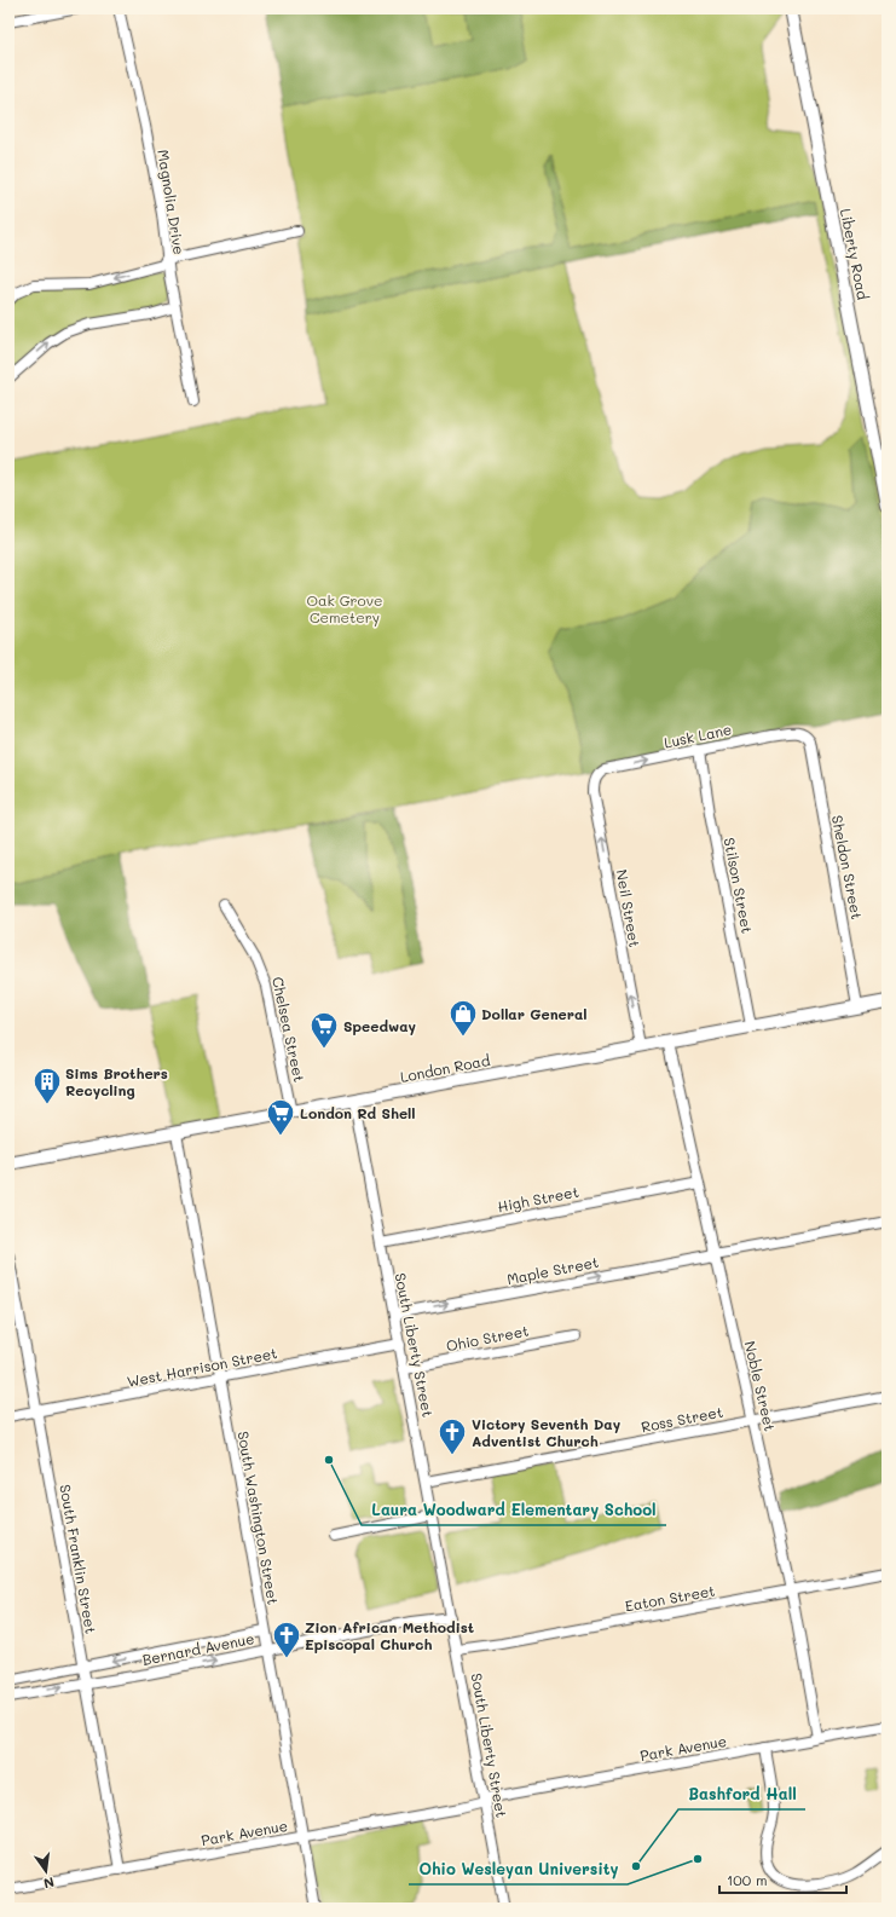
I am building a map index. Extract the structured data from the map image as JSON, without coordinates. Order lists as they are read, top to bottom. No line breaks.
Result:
{"streets":{"street":["Magnolia Drive","Liberty Road","Lusk Lane","Sheldon Street","Stilson Street","Neil Street","Chelsea Street","London Road","High Street","Maple Street","Ohio Street","South Liberty Street","West Harrison Street","Noble Street","Ross Street","South Washington Street","South Franklin Street","Eaton Street","Bernard Avenue","Park Avenue"]},"crossings":[["Lusk Lane","Sheldon Street"],["Lusk Lane","Stilson Street"],["Lusk Lane","Neil Street"],["Sheldon Street","London Road"],["Stilson Street","London Road"],["Neil Street","London Road"],["Chelsea Street","London Road"],["London Road","South Liberty Street"],["London Road","Noble Street"],["London Road","South Washington Street"],["High Street","South Liberty Street"],["High Street","Noble Street"],["Maple Street","South Liberty Street"],["Maple Street","Noble Street"],["Ohio Street","South Liberty Street"],["South Liberty Street","West Harrison Street"],["South Liberty Street","Ross Street"],["South Liberty Street","Eaton Street"],["South Liberty Street","Bernard Avenue"],["South Liberty Street","Park Avenue"],["West Harrison Street","South Washington Street"],["West Harrison Street","South Franklin Street"],["Noble Street","Ross Street"],["Noble Street","Eaton Street"],["Noble Street","Park Avenue"],["South Washington Street","Bernard Avenue"],["South Washington Street","Park Avenue"],["South Franklin Street","Bernard Avenue"],["South Franklin Street","Park Avenue"]],"one_way":["Lusk Lane","Neil Street","Maple Street"],"parks":["Oak Grove Cemetery"],"places":{"shop":["Dollar General"],"supermarket":["Speedway","London Rd Shell"],"building":["Sims Brothers Recycling"],"church":["Victory Seventh Day Adventist Church","Zion African Methodist Episcopal Church"],"other":["Laura Woodward Elementary School","Ohio Wesleyan University","Bashford Hall"]},"scale_bar":"100 m","north":"bottom"}
